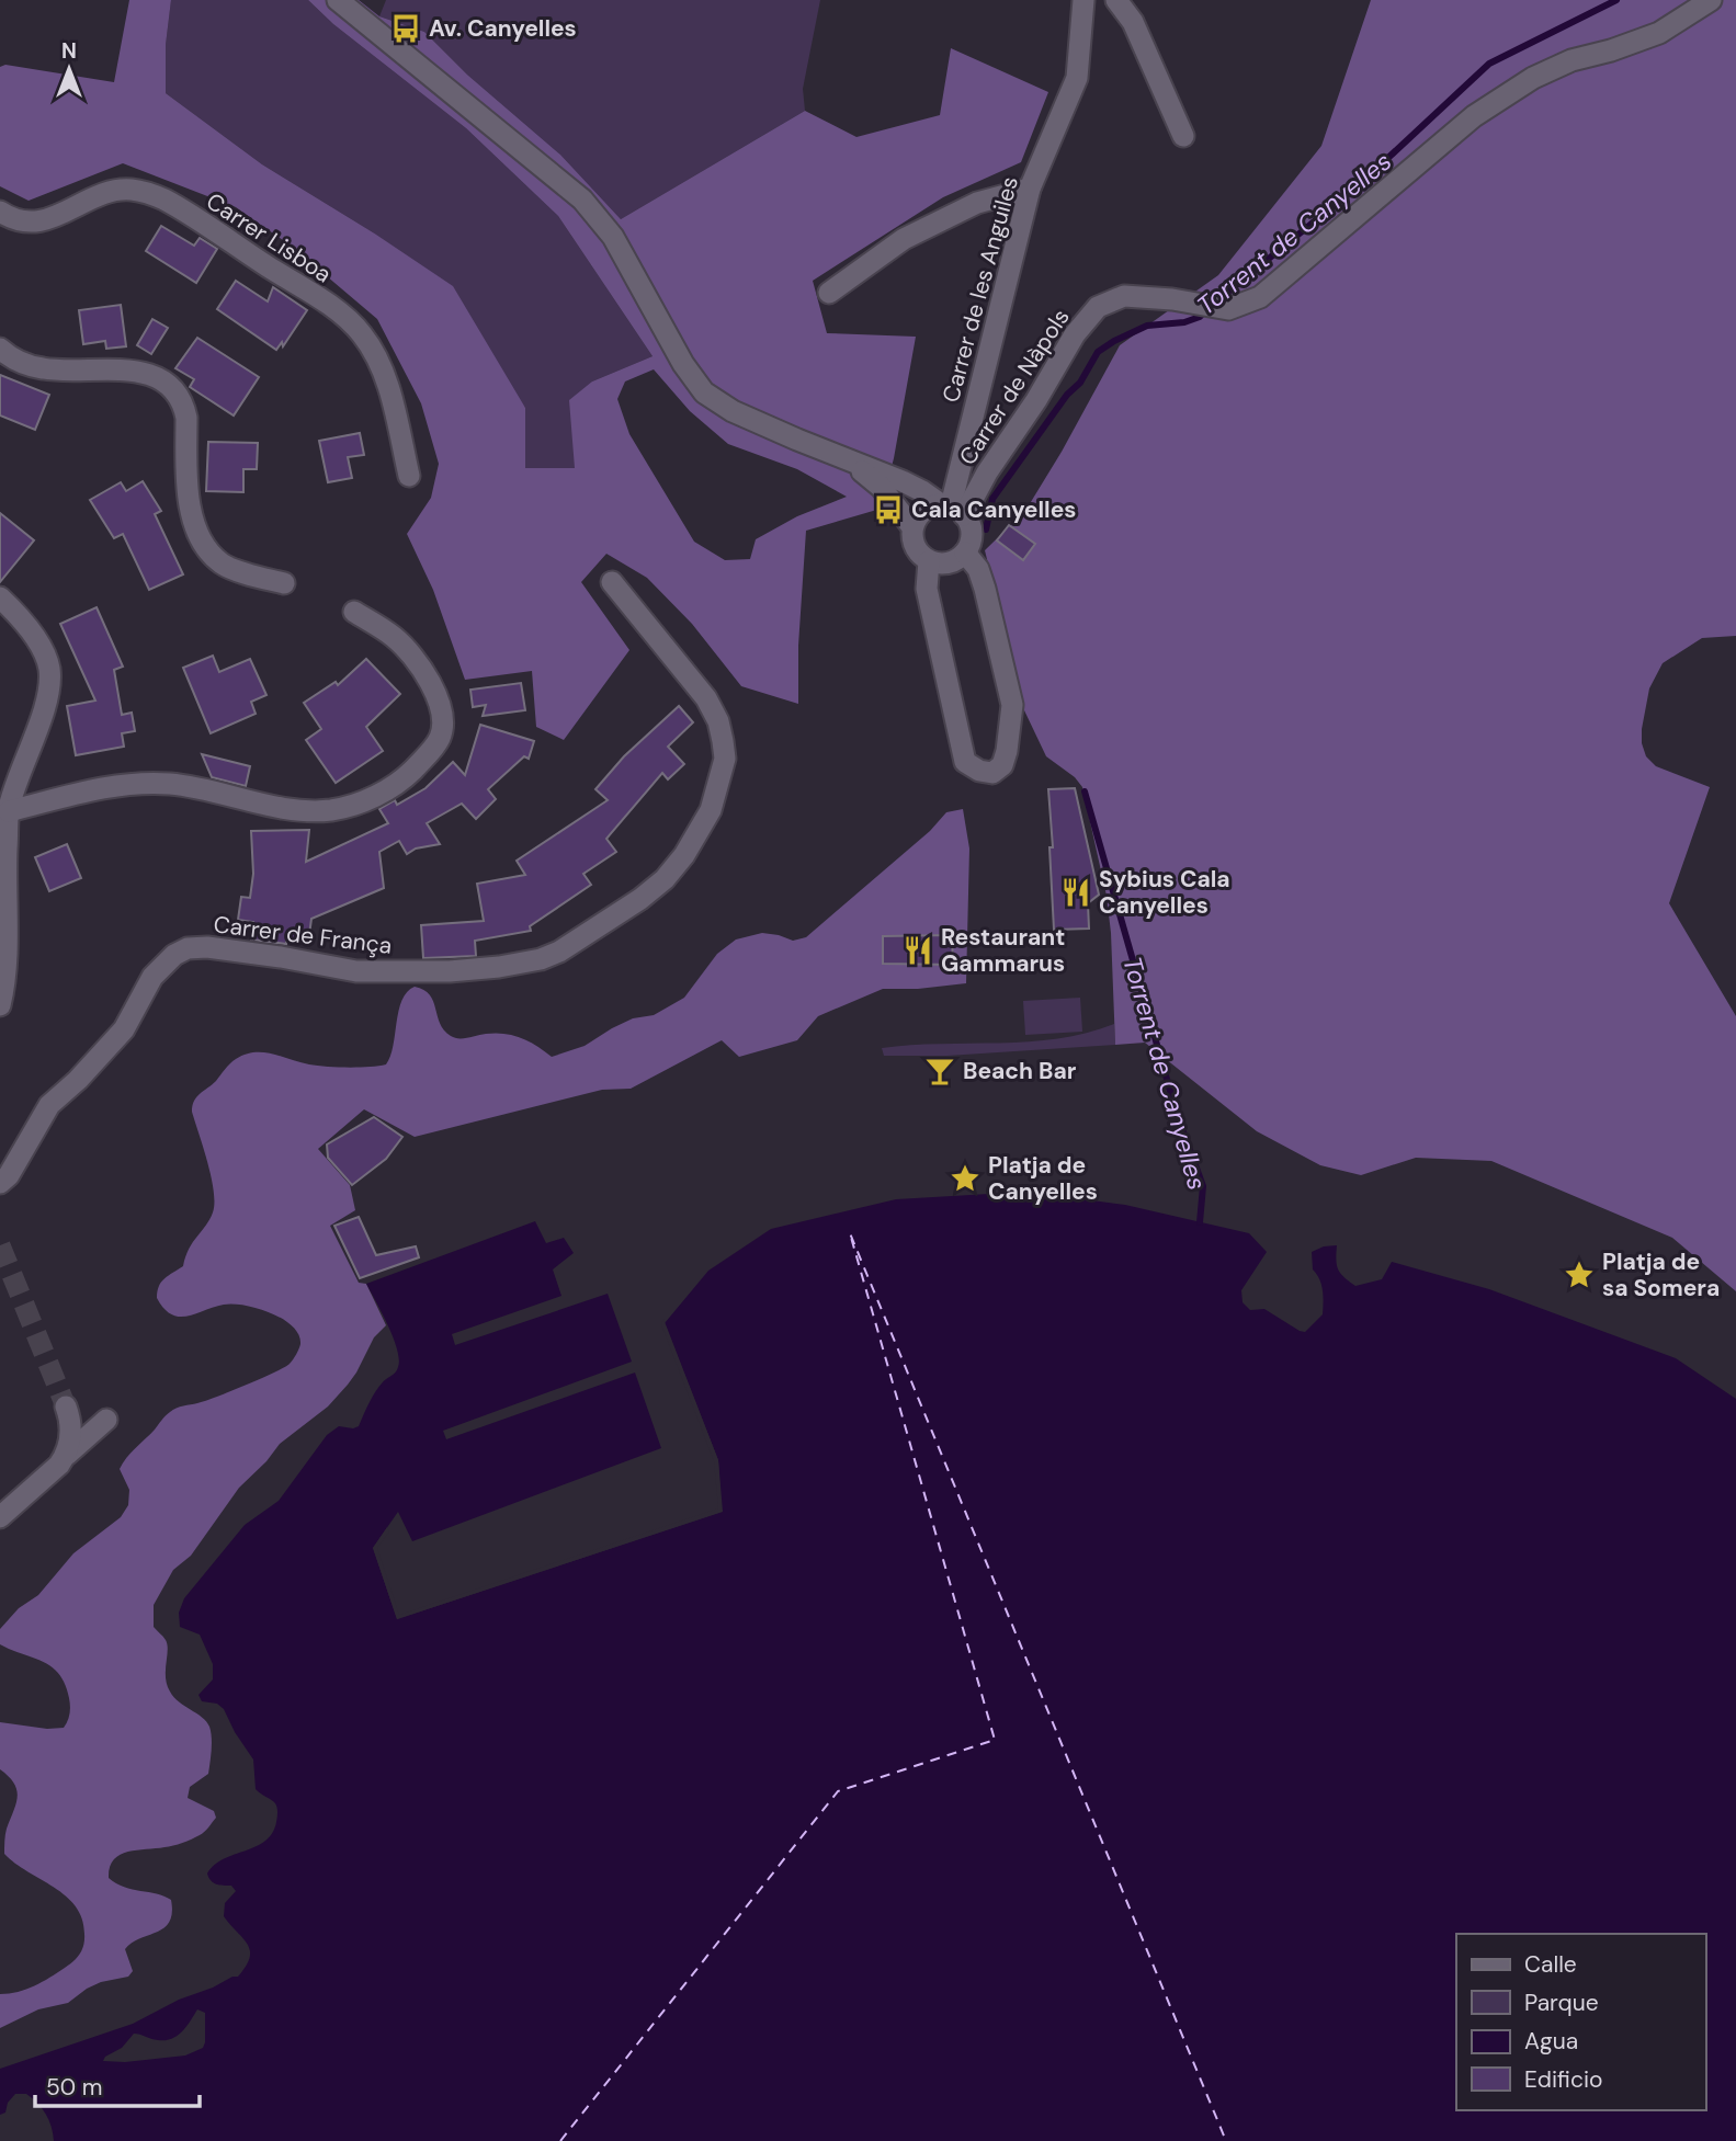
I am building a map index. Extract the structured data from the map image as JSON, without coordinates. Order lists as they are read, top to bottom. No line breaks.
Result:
{"streets":{"street":["Carrer Lisboa","Carrer de les Anguiles","Carrer de Nàpols","Carrer de França"]},"crossings":[["Carrer de les Anguiles","Carrer de Nàpols"]],"water":["Torrent de Canyelles"],"places":{"bus stop":["Av. Canyelles","Cala Canyelles"],"restaurant":["Sybius Cala Canyelles","Restaurant Gammarus"],"bar":["Beach Bar"],"place":["Platja de Canyelles","Platja de sa Somera"]},"legend":["Calle","Parque","Agua","Edificio"],"scale_bar":"50 m","north":"top"}
